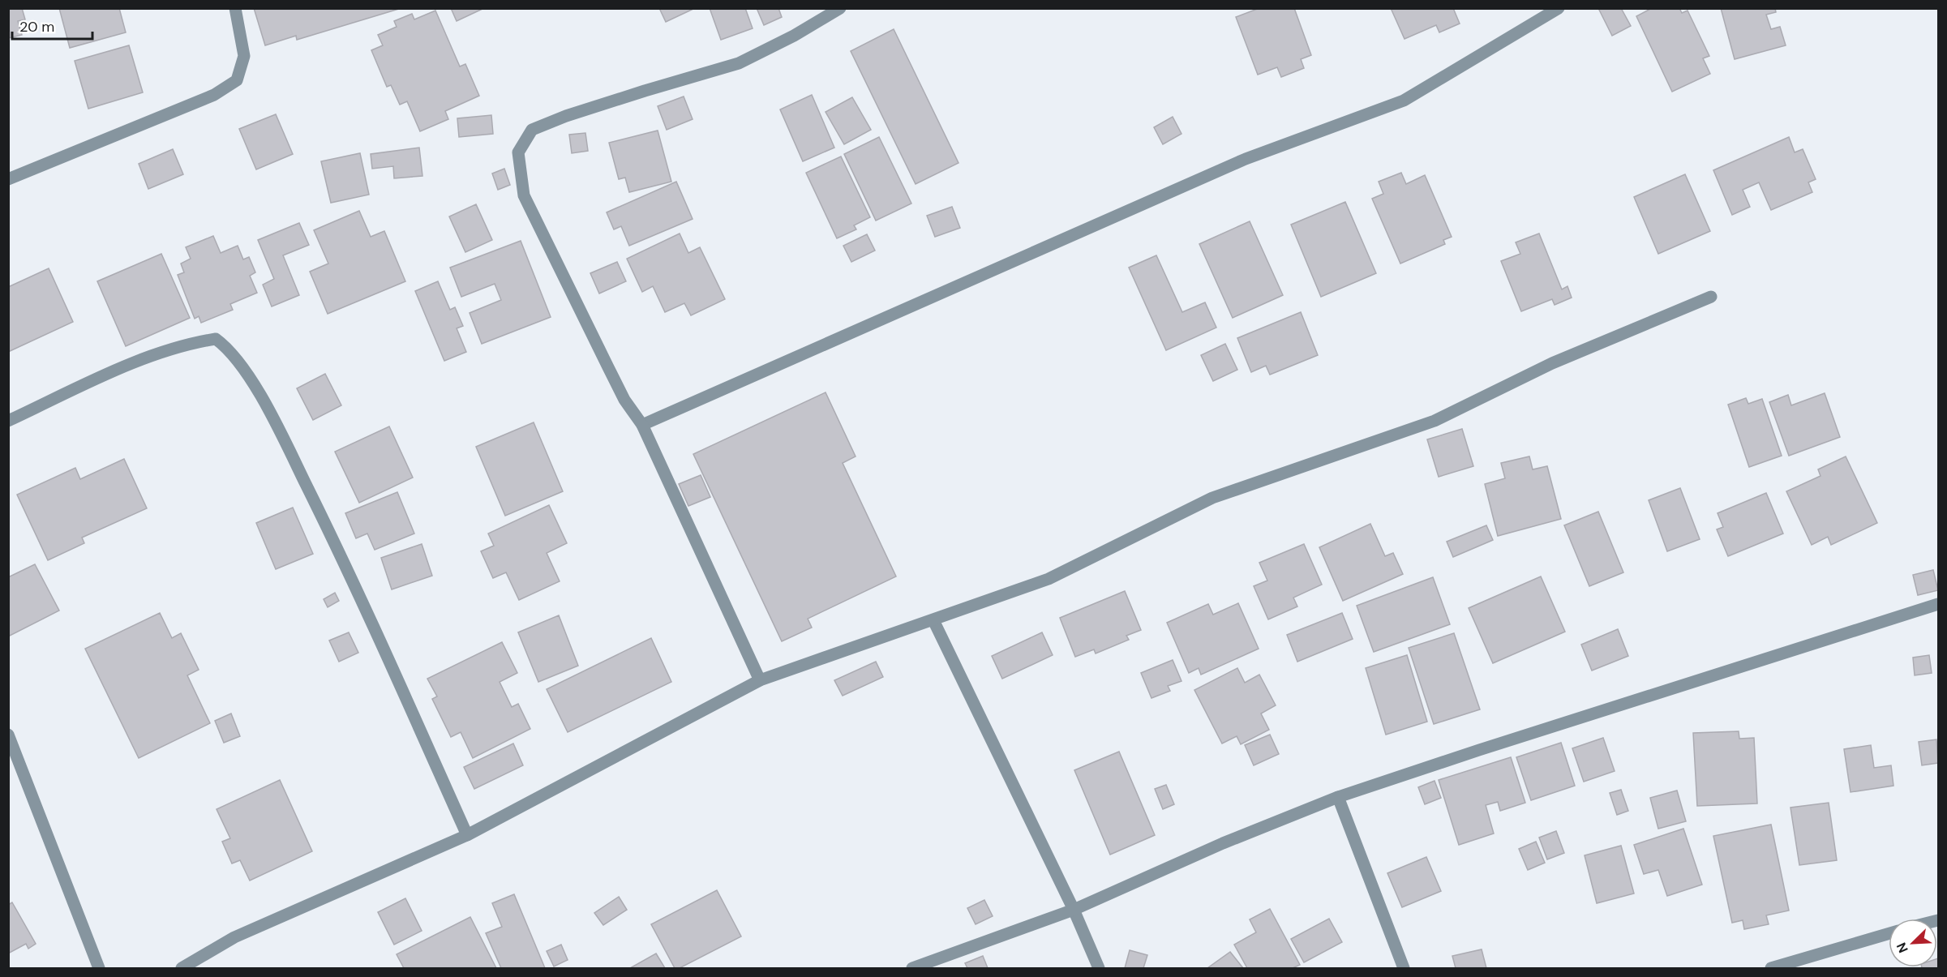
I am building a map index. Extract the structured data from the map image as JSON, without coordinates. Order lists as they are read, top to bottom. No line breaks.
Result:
{"scale_bar":"20 m","north":"bottom left"}
